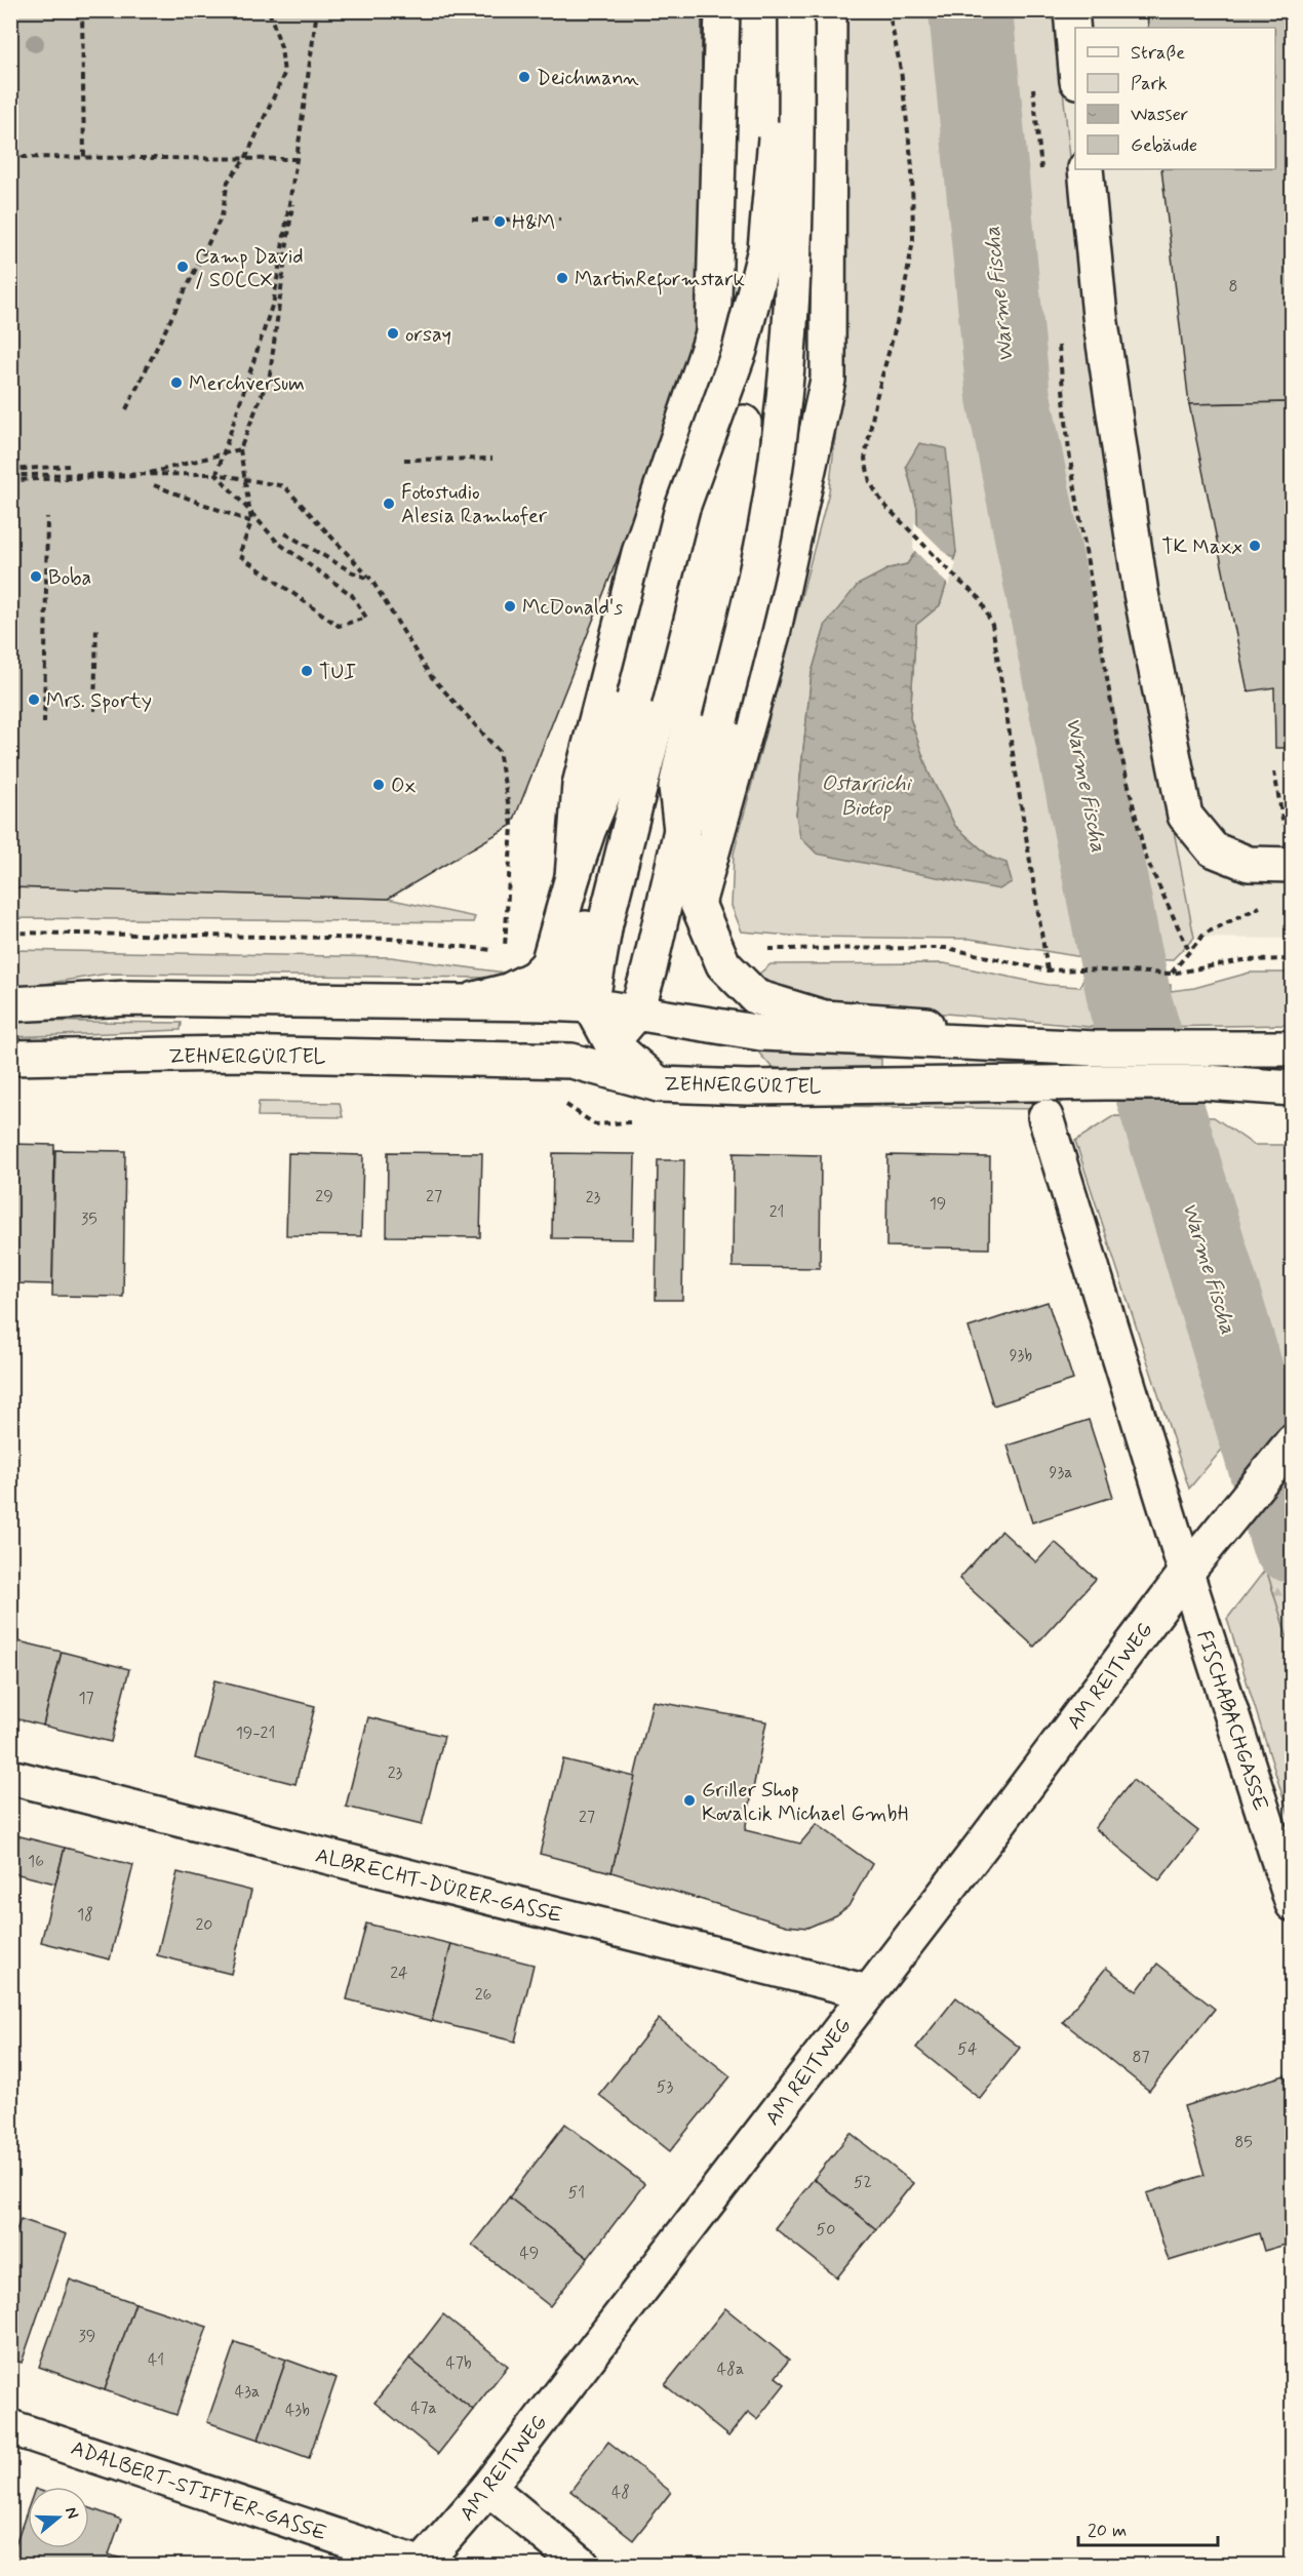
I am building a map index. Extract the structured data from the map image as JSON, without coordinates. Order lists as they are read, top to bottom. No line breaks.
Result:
{"streets":{"street":["ZEHNERGÜRTEL","AM REITWEG","FISCHABACHGASSE","ALBRECHT-DÜRER-GASSE","ADALBERT-STIFTER-GASSE"]},"crossings":[["AM REITWEG","FISCHABACHGASSE"],["AM REITWEG","ALBRECHT-DÜRER-GASSE"],["AM REITWEG","ADALBERT-STIFTER-GASSE"]],"water":["Warme Fischa","Ostarrichi Biotop"],"places":["Deichmann","H&M","Camp David / SOCCX","MartinReformstark","orsay","Merchversum","Fotostudio Alesia Ramhofer","TK Maxx","Boba","McDonald's","TUI","Mrs. Sporty","Ox","Griller Shop Kovalcik Michael GmbH"],"house_numbers":["8","29","27","23","19","21","35","93b","93a","17","19-21","23","27","16","18","20","24","26","54","87","53","85","52","51","50","49","39","41","47b","48a","43a","47a","43b","48"],"legend":["Straße","Park","Wasser","Gebäude"],"scale_bar":"20 m","north":"right"}
